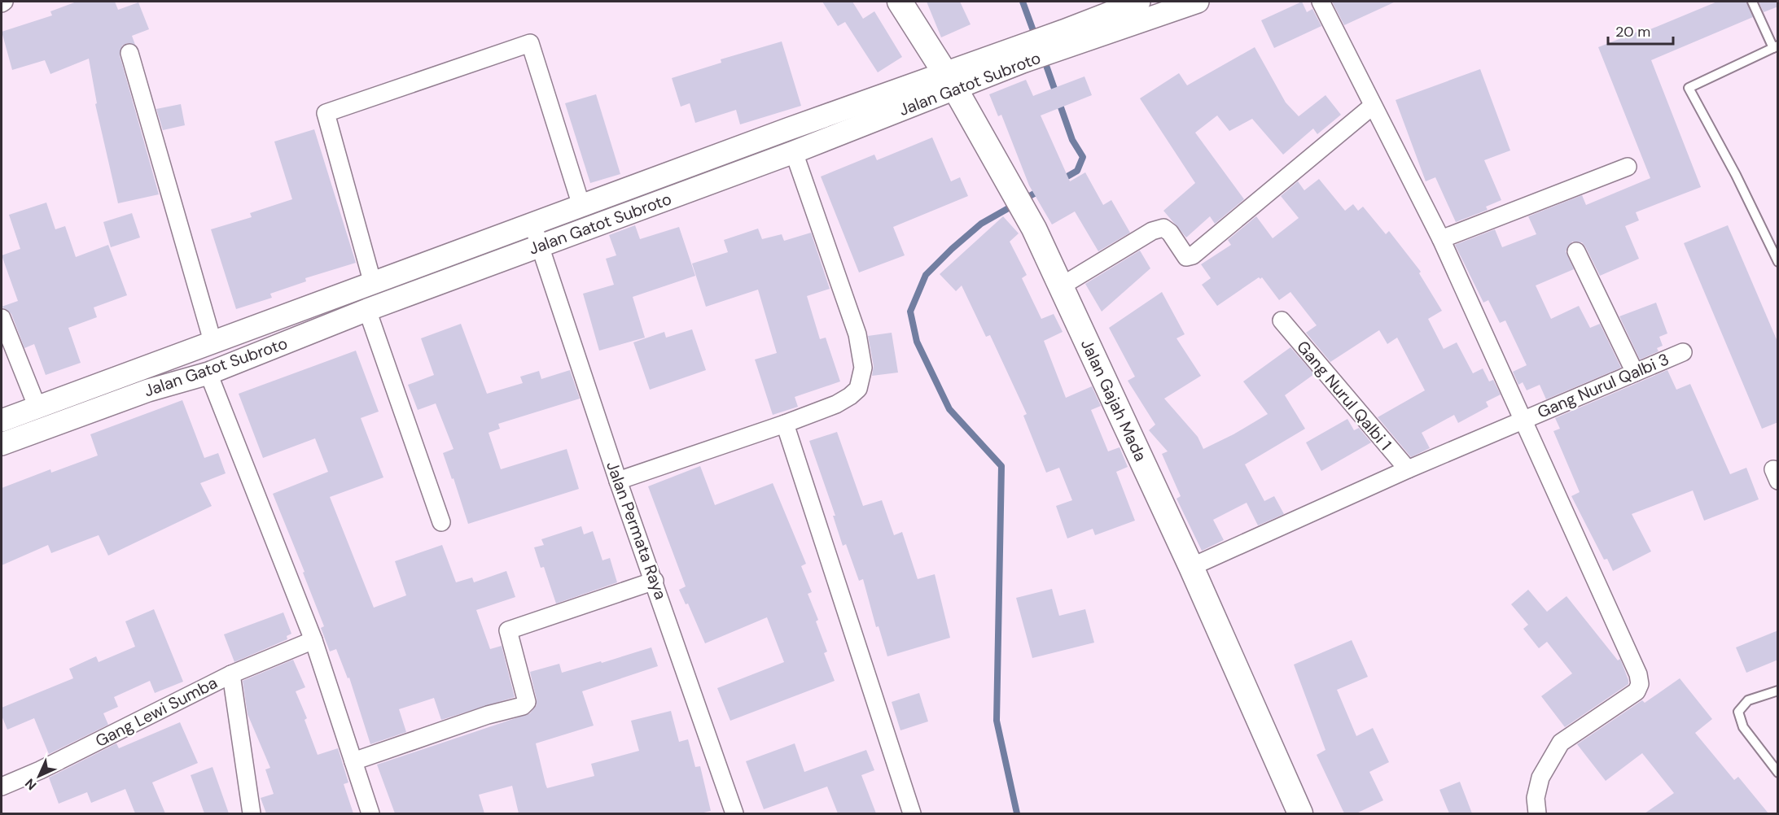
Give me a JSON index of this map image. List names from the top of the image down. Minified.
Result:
{"streets":{"main road":["Jalan Gajah Mada"],"street":["Jalan Gatot Subroto","Gang Nurul Qalbi 3","Gang Nurul Qalbi 1","Jalan Permata Raya","Gang Lewi Sumba"]},"crossings":[["Jalan Gatot Subroto","Jalan Gajah Mada"],["Jalan Gatot Subroto","Jalan Permata Raya"],["Gang Nurul Qalbi 3","Gang Nurul Qalbi 1"],["Gang Nurul Qalbi 3","Jalan Gajah Mada"]],"scale_bar":"20 m","north":"bottom left"}
